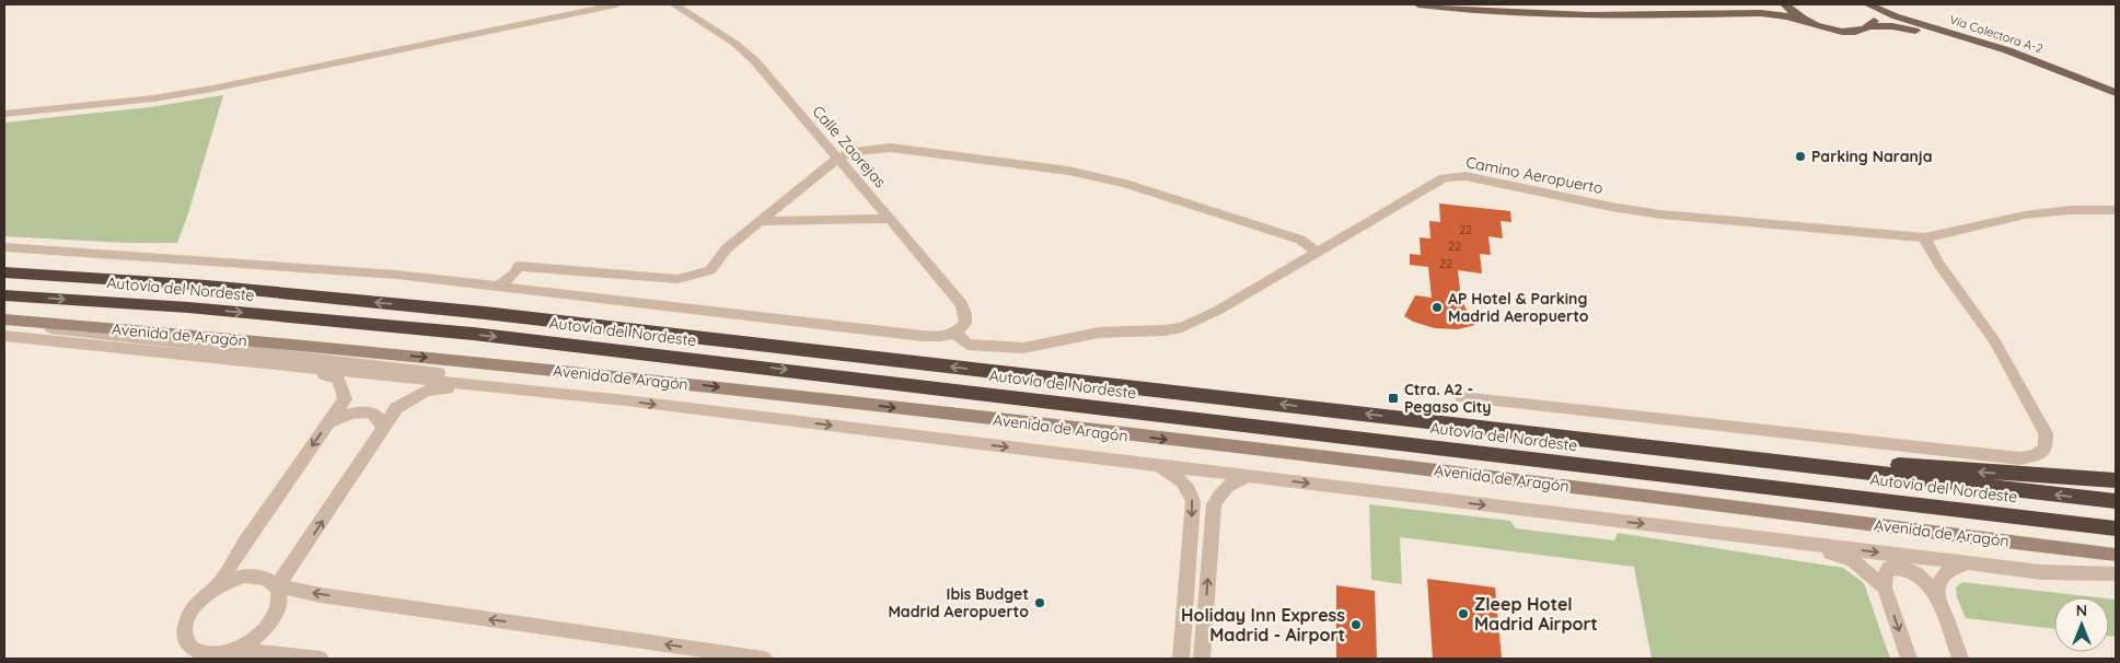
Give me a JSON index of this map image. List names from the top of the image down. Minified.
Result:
{"streets":{"highway":["Autovía del Nordeste"],"main road":["Vía Colectora A-2"],"street":["Calle Zaorejas","Camino Aeropuerto","Avenida de Aragón"]},"crossings":[["Calle Zaorejas","Camino Aeropuerto"]],"places":{"other":["Parking Naranja","AP Hotel & Parking Madrid Aeropuerto","Ibis Budget Madrid Aeropuerto","Zleep Hotel Madrid Airport","Holiday Inn Express Madrid - Airport"],"transit":["Ctra. A2 - Pegaso City"]},"house_numbers":["22","22","22"],"north":"top"}
